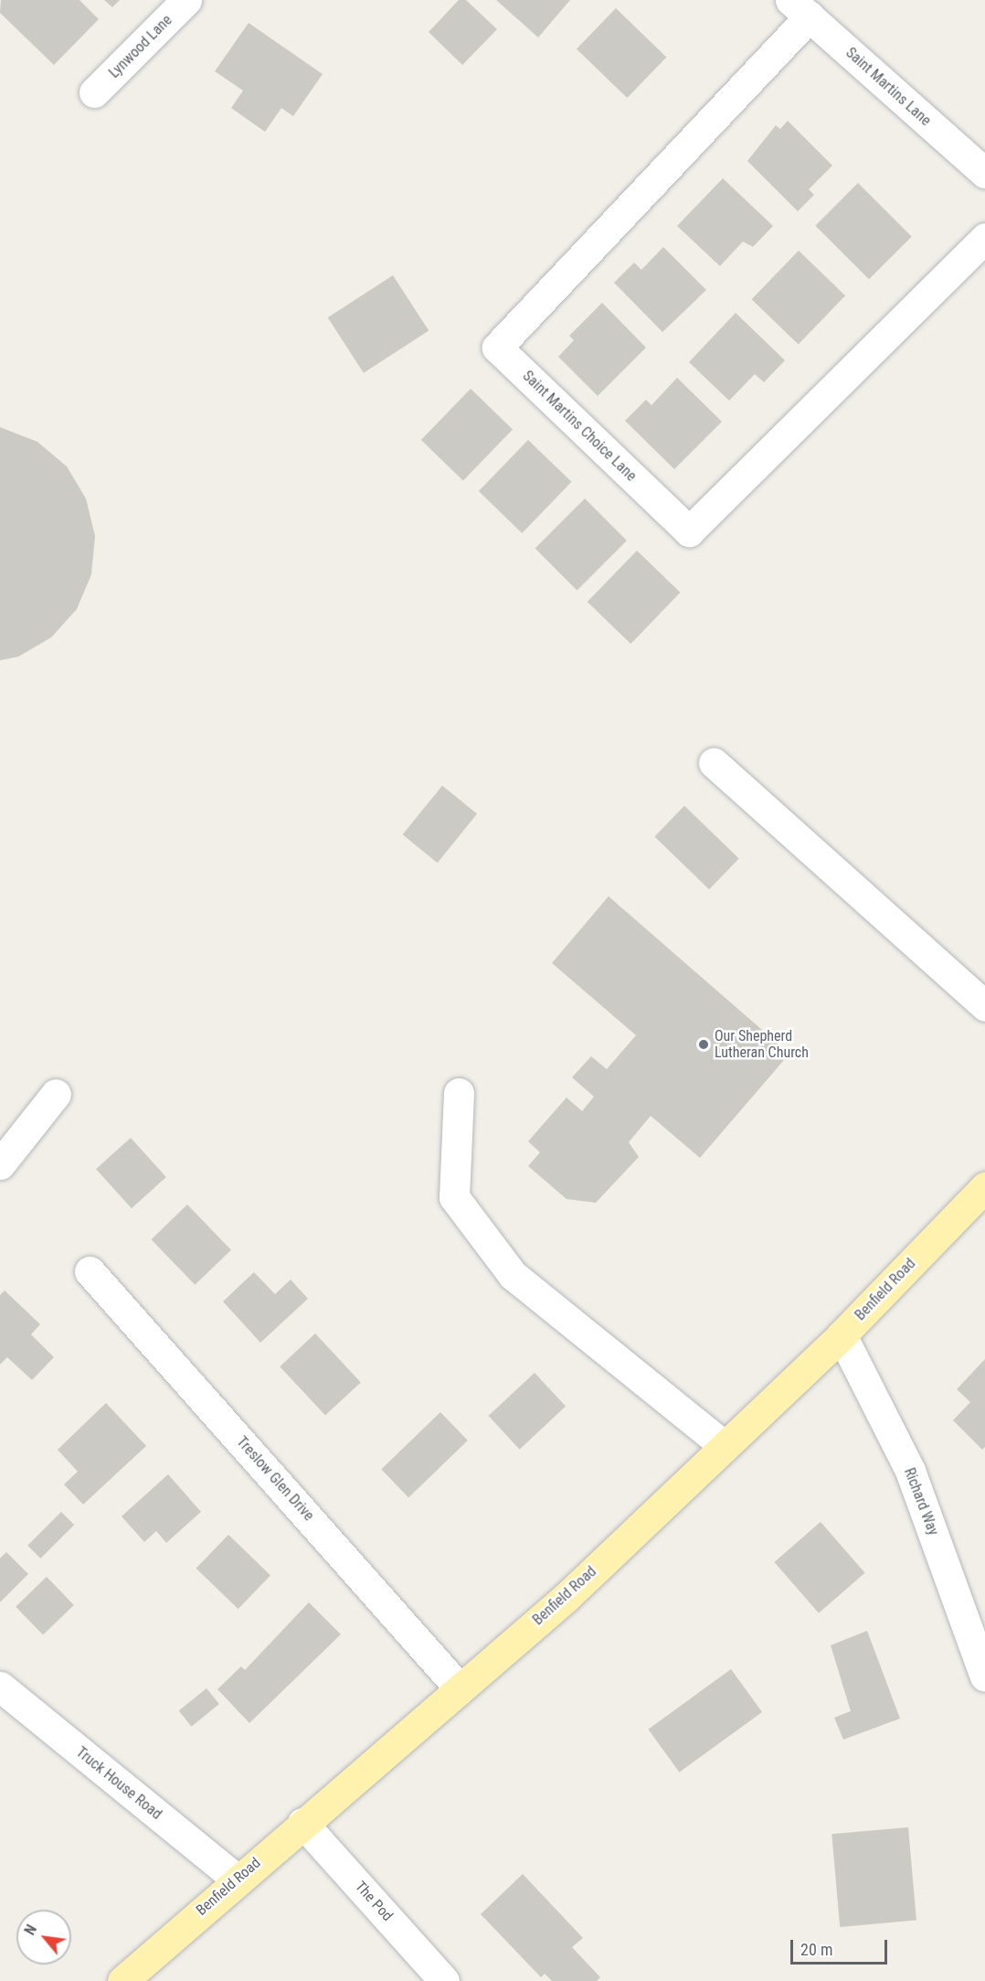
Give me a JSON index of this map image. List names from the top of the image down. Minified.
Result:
{"streets":{"main road":["Benfield Road"],"street":["Lynwood Lane","Saint Martins Lane","Saint Martins Choice Lane","Treslow Glen Drive","Richard Way","Truck House Road","The Pod"]},"crossings":[["Saint Martins Lane","Saint Martins Choice Lane"],["Benfield Road","Treslow Glen Drive"],["Benfield Road","Richard Way"],["Benfield Road","Truck House Road"],["Benfield Road","The Pod"]],"places":["Our Shepherd Lutheran Church"],"scale_bar":"20 m","north":"top left"}
